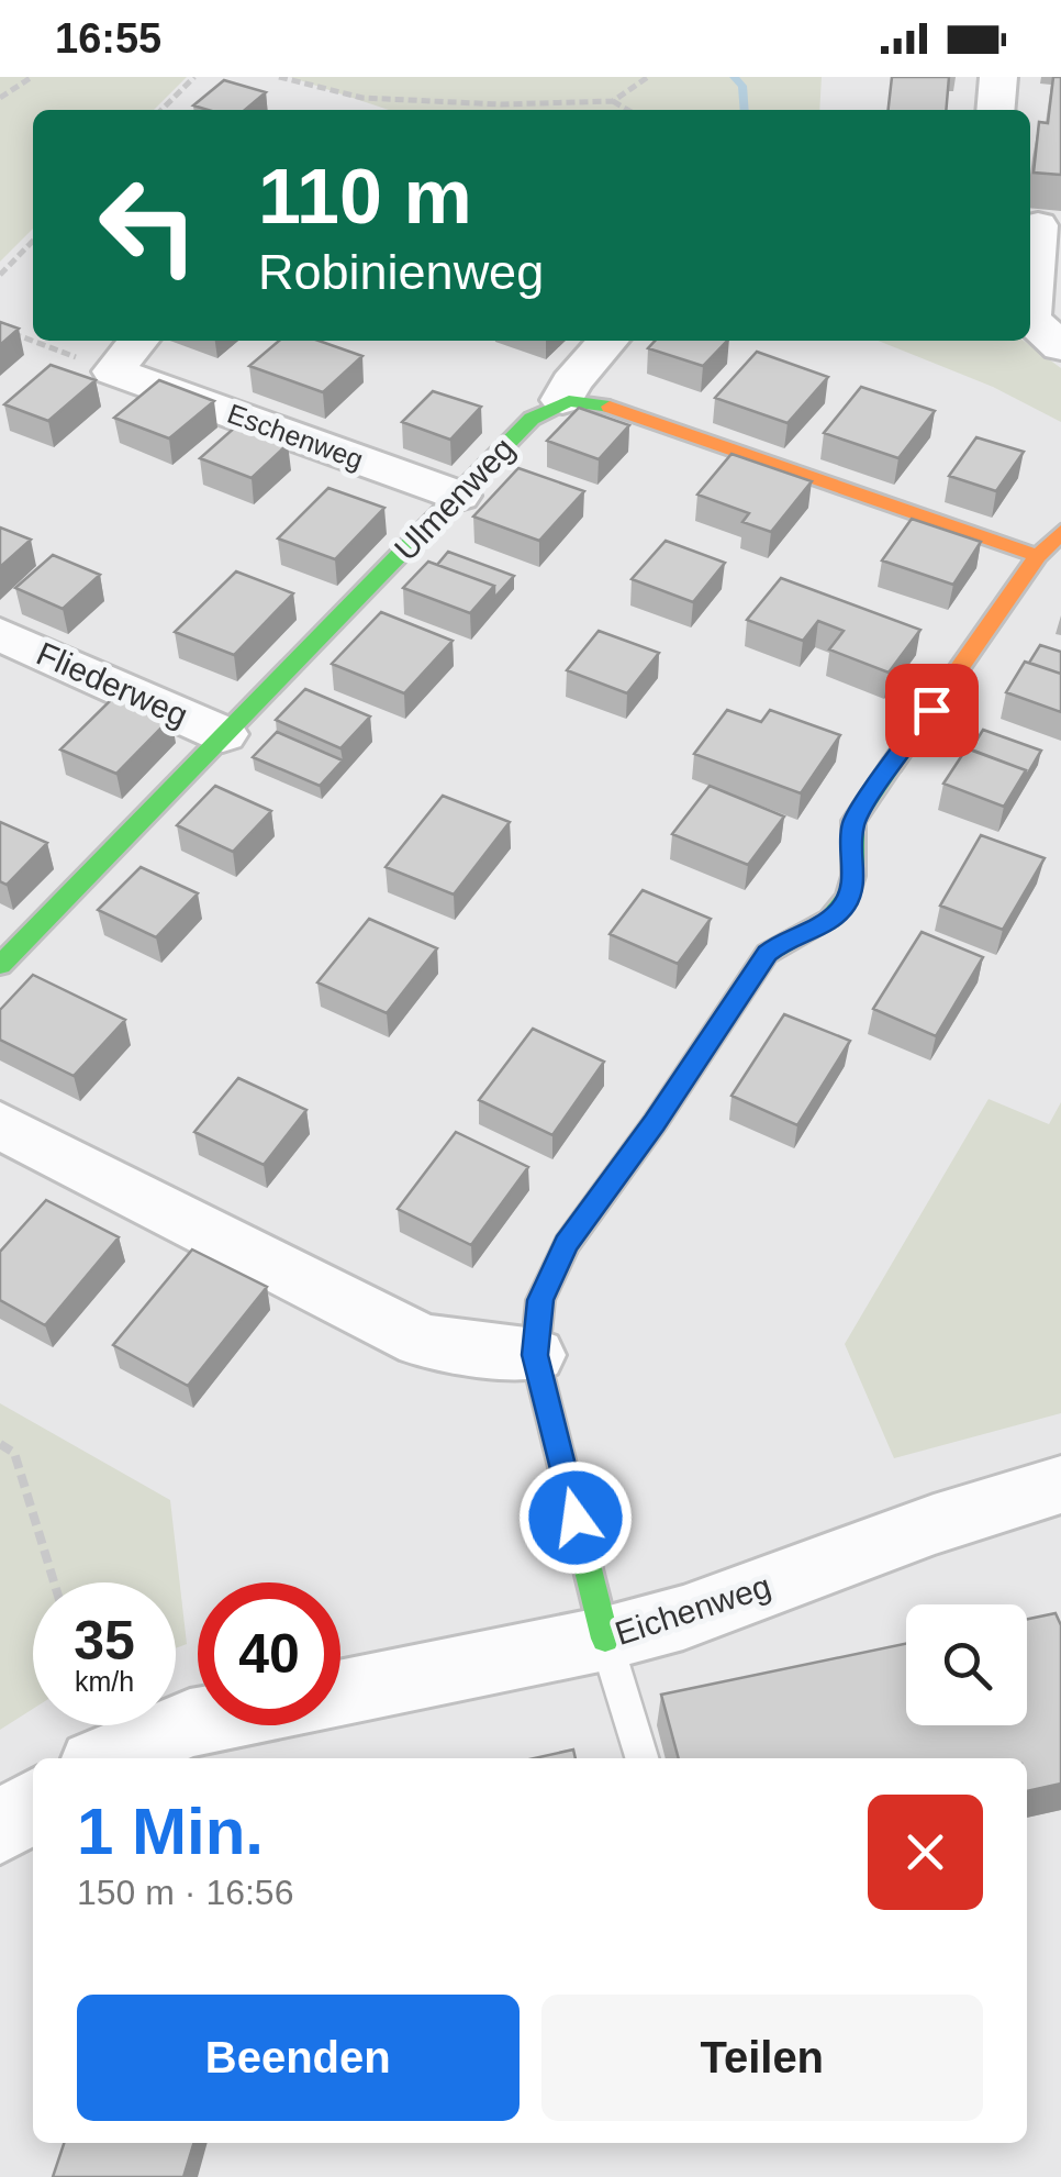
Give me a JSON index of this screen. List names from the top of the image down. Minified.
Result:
{"streets":{"street":["Eschenweg","Ulmenweg","Fliederweg","Eichenweg"]},"crossings":[["Eschenweg","Ulmenweg"],["Ulmenweg","Fliederweg"]],"page":{"status":"16:55","turn":["110 m","Robinienweg"],"speed":"35 km/h","limit":"40","heading":["1 Min.","150 m · 16:56"],"buttons":["Beenden","Teilen"]}}
